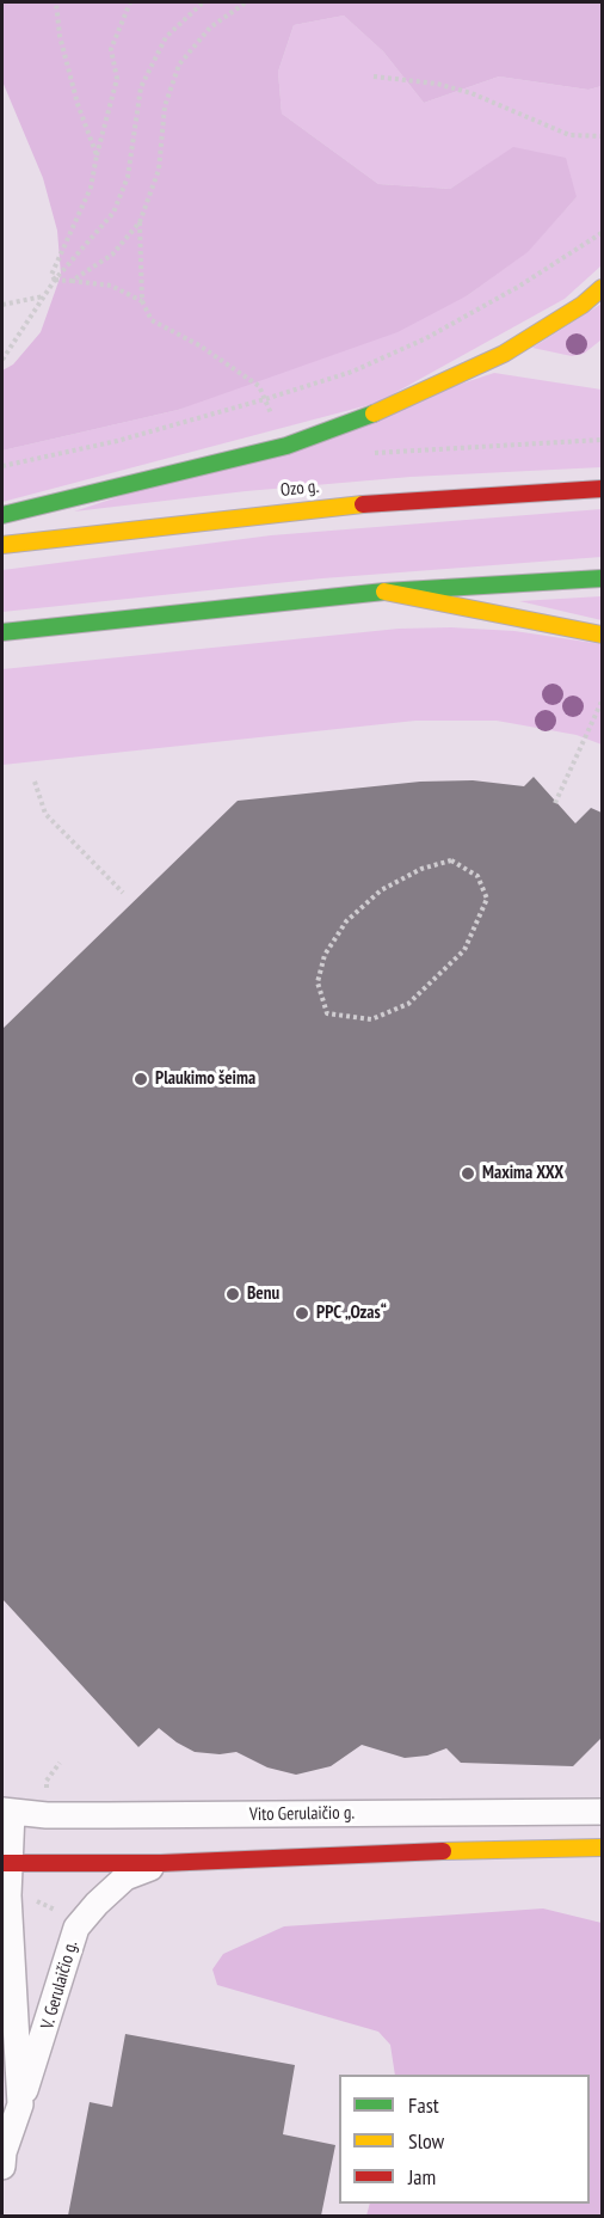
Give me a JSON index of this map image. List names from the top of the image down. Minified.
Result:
{"streets":{"main road":["Ozo g."],"street":["Vito Gerulaičio g.","V. Gerulaičio g."]},"places":["Plaukimo šeima","Maxima XXX","Benu","PPC „Ozas“"],"legend":["Fast","Slow","Jam"]}
